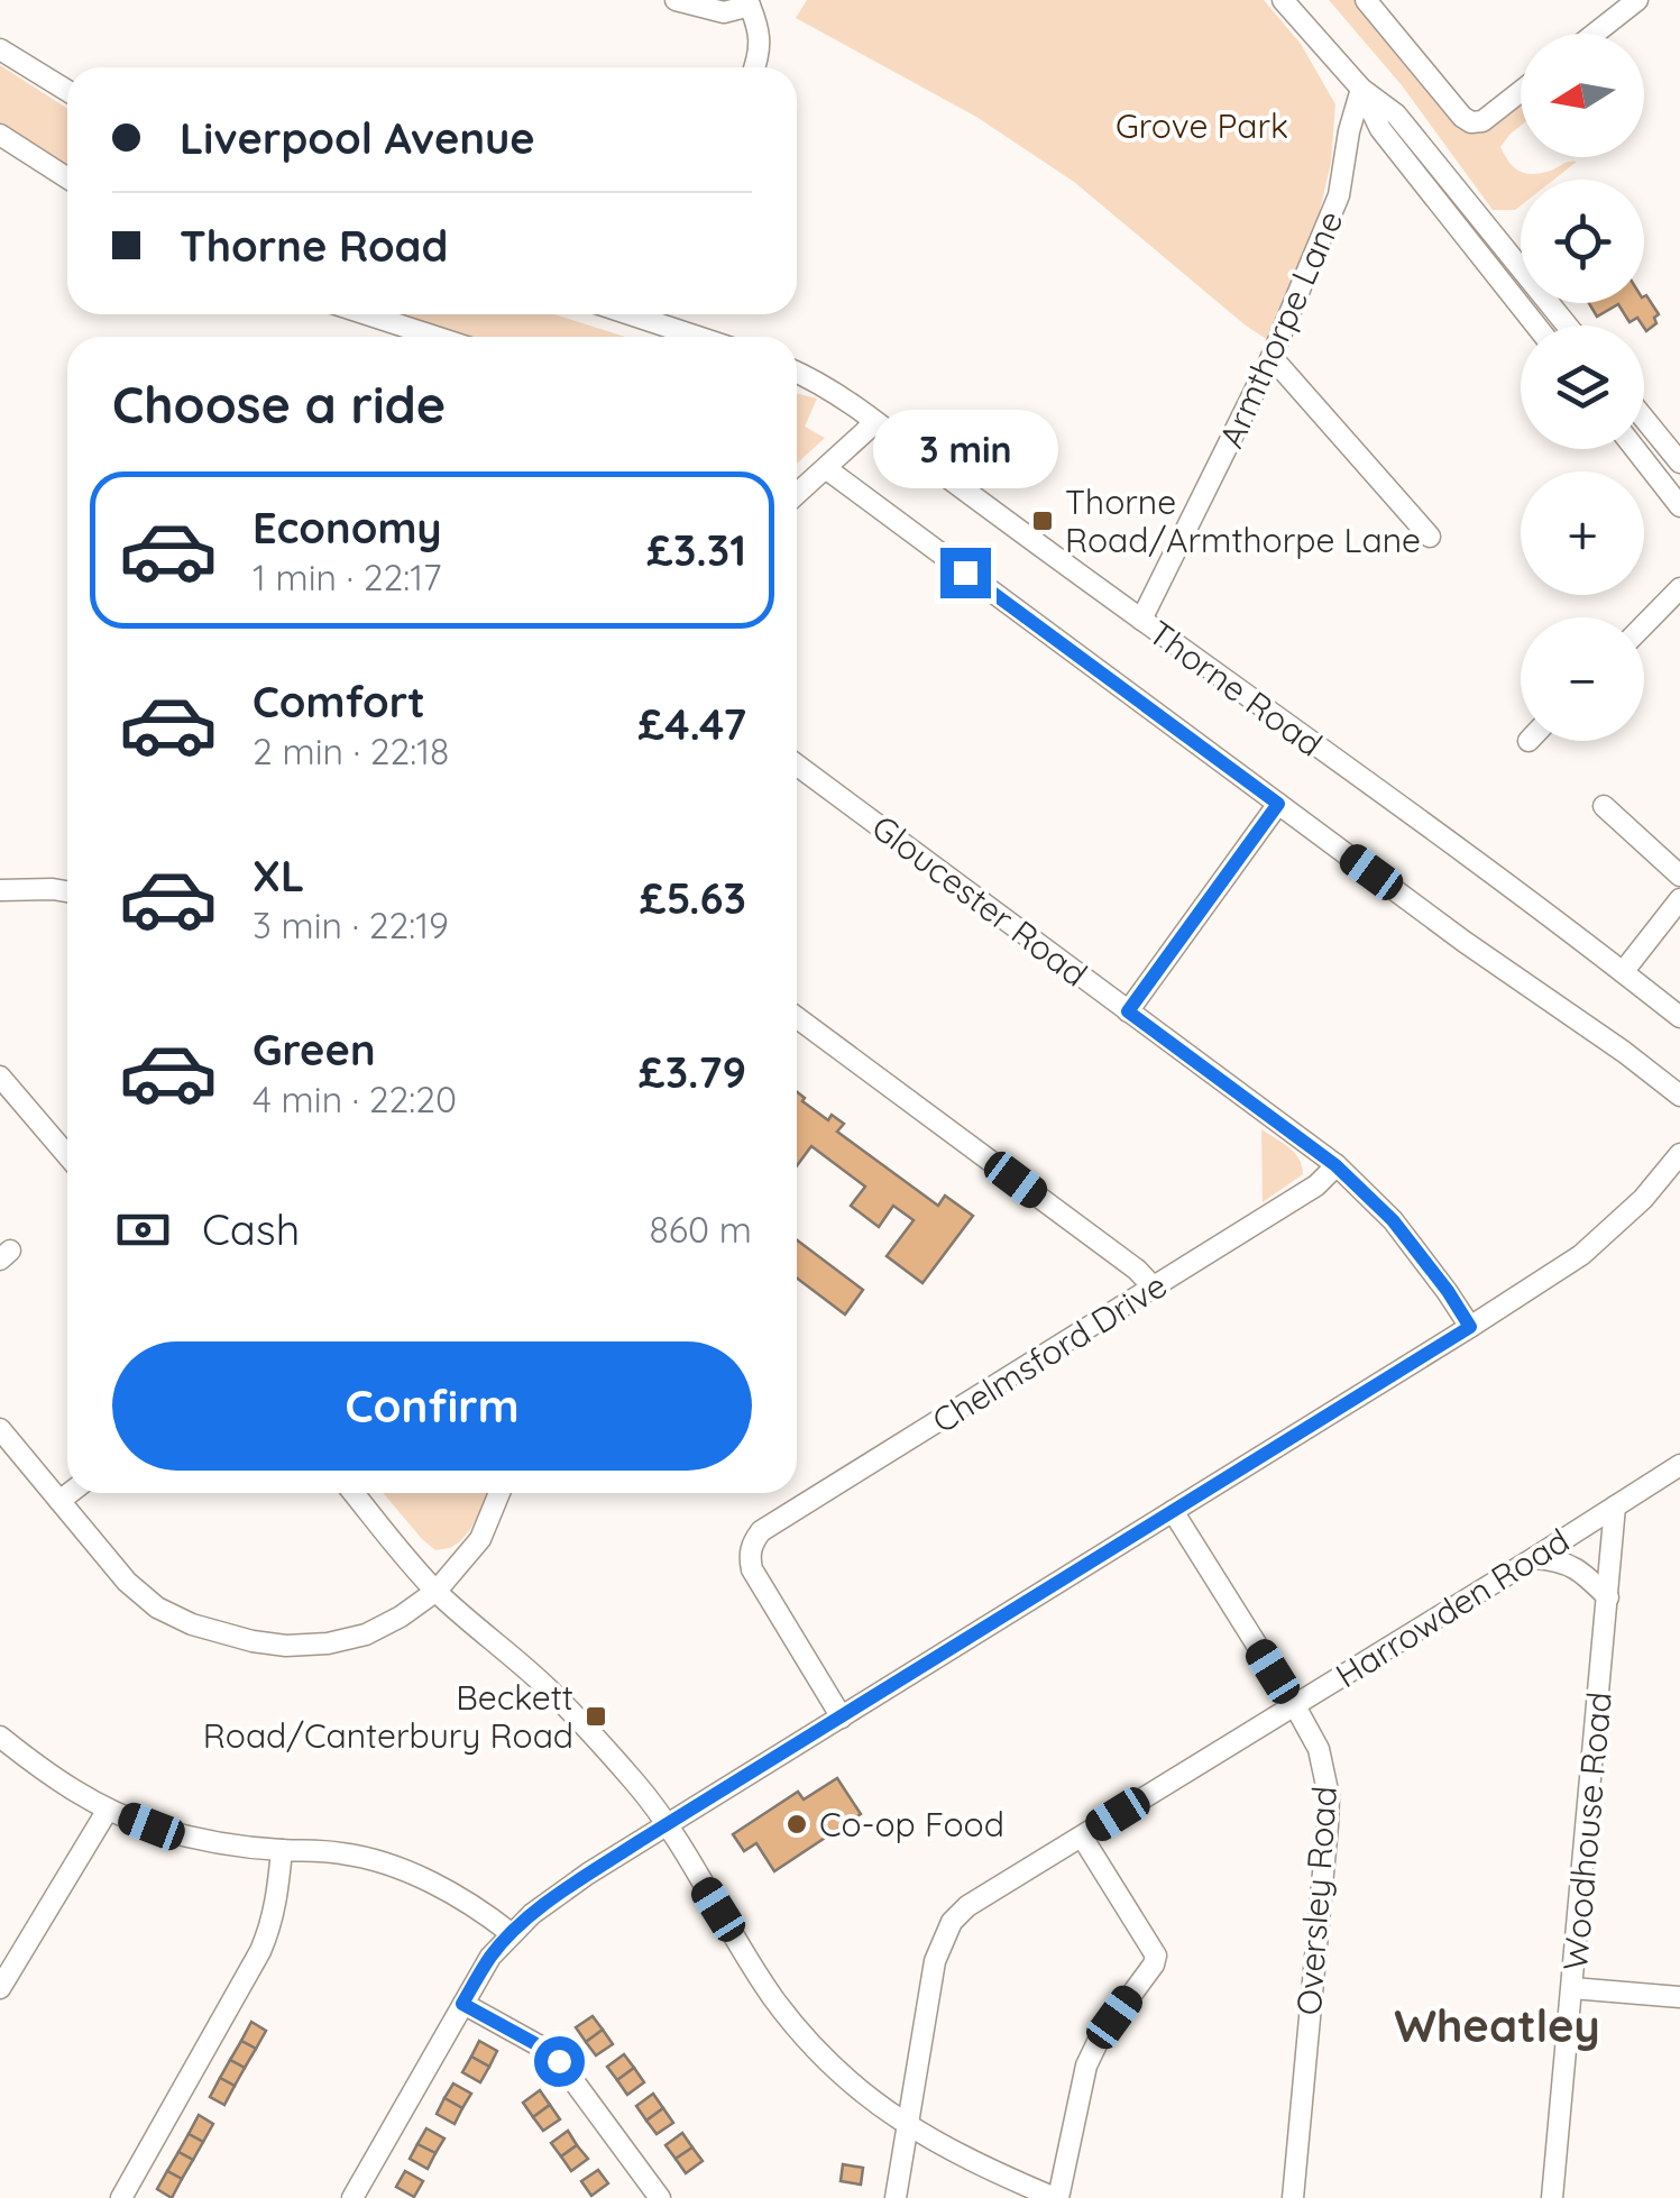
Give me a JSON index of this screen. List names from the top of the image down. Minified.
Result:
{"streets":{"street":["Armthorpe Lane","Thorne Road","Gloucester Road","Chelmsford Drive","Harrowden Road","Woodhouse Road","Oversley Road"]},"crossings":[["Armthorpe Lane","Thorne Road"],["Gloucester Road","Chelmsford Drive"],["Harrowden Road","Woodhouse Road"],["Harrowden Road","Oversley Road"]],"districts":["Wheatley"],"parks":["Grove Park"],"places":{"transit":["Thorne Road/Armthorpe Lane","Beckett Road/Canterbury Road"],"other":["Co-op Food"]},"north":"left","page":{"map_buttons":["+","−"],"banner":["Liverpool Avenue","Thorne Road"],"heading":"Choose a ride","bubble":"3 min","list":[{"name":"Economy","note":"1 min · 22:17","value":"£3.31"},{"name":"Comfort","note":"2 min · 22:18","value":"£4.47"},{"name":"XL","note":"3 min · 22:19","value":"£5.63"},{"name":"Green","note":"4 min · 22:20","value":"£3.79"}],"pay":["Cash","860 m"],"buttons":"Confirm"}}
